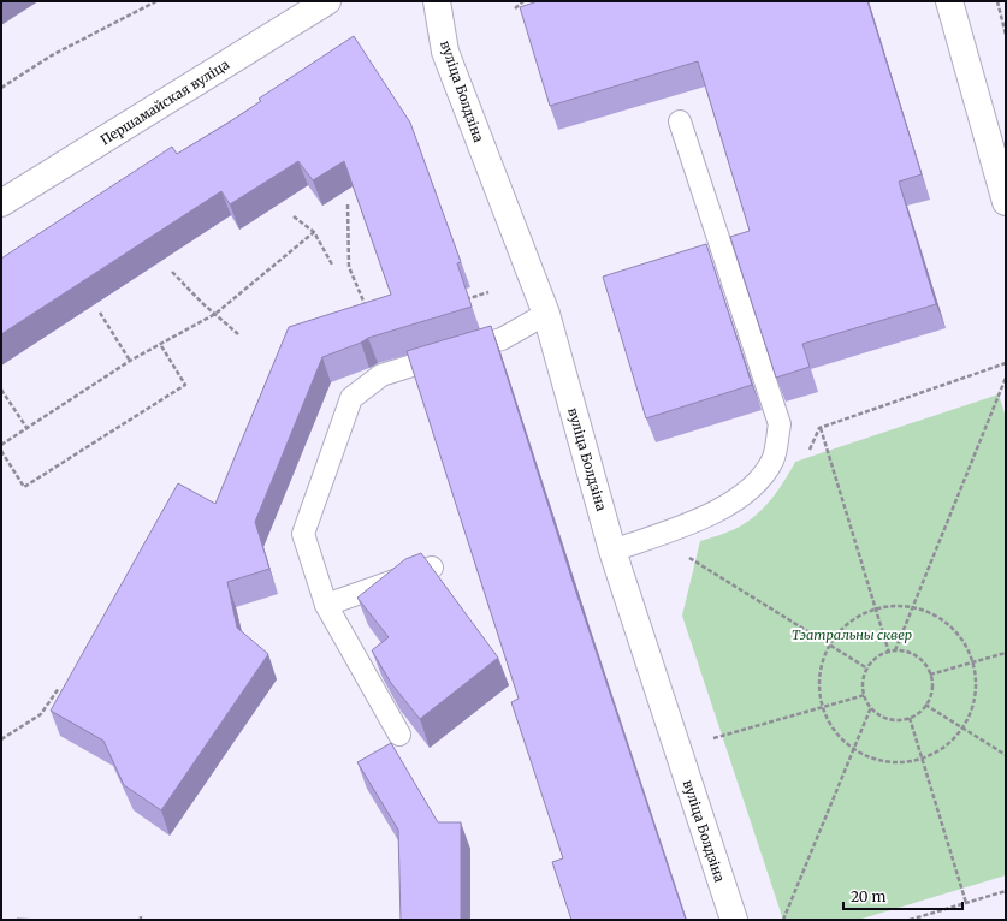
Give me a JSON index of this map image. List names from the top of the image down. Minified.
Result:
{"streets":{"main road":["вуліца Болдзіна","Першамайская вуліца"]},"parks":["Тэатральны сквер"],"scale_bar":"20 m"}
